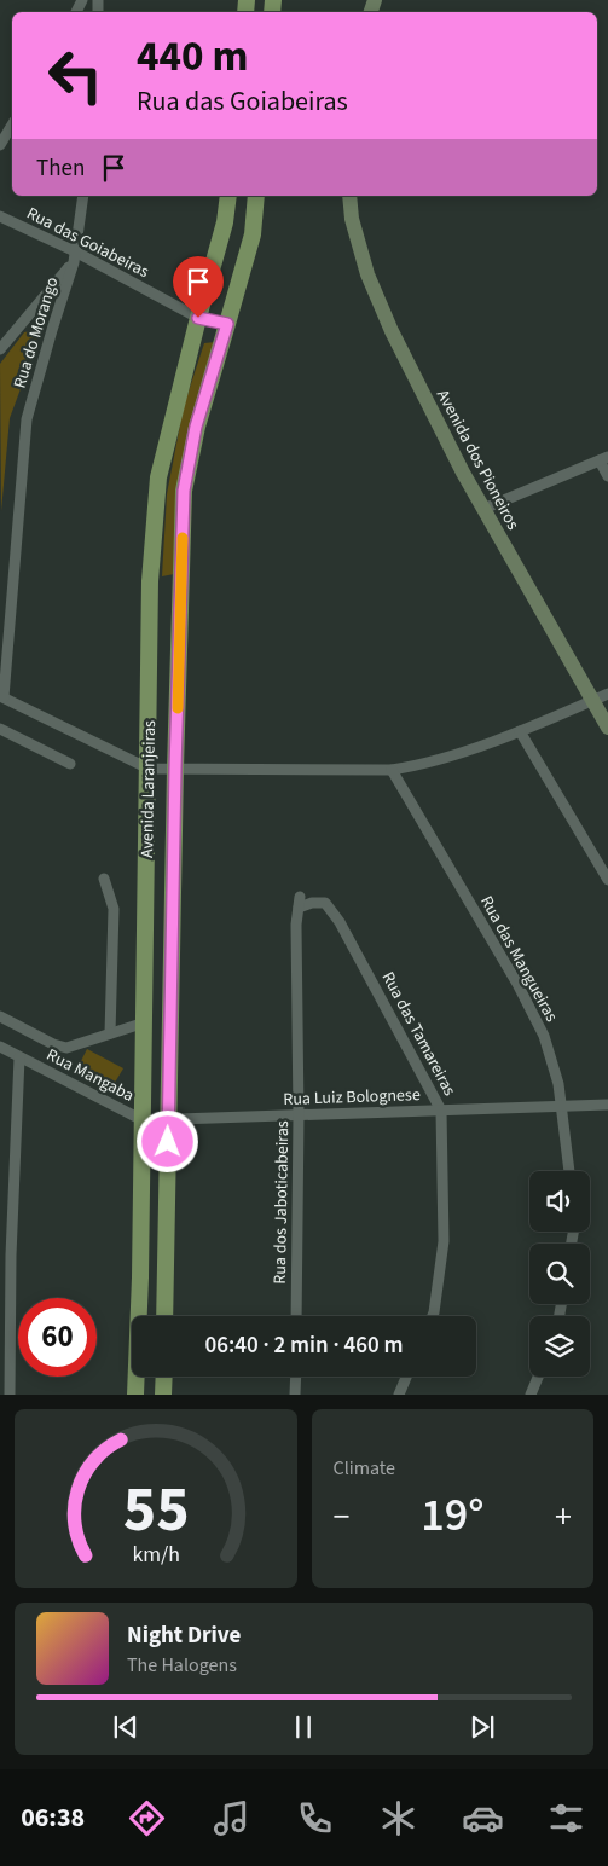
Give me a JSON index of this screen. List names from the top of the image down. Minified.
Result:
{"streets":{"main road":["Avenida dos Pioneiros","Avenida Laranjeiras"],"street":["Rua das Goiabeiras","Rua do Morango","Rua das Mangueiras","Rua das Tamareiras","Rua Mangaba","Rua Luiz Bolognese","Rua dos Jaboticabeiras"]},"crossings":[["Rua das Goiabeiras","Rua do Morango"],["Rua das Goiabeiras","Avenida Laranjeiras"],["Avenida Laranjeiras","Rua Mangaba"],["Avenida Laranjeiras","Rua Luiz Bolognese"],["Rua das Mangueiras","Rua Luiz Bolognese"],["Rua das Tamareiras","Rua Luiz Bolognese"],["Rua das Tamareiras","Rua dos Jaboticabeiras"],["Rua Mangaba","Rua Luiz Bolognese"],["Rua Luiz Bolognese","Rua dos Jaboticabeiras"]],"page":{"turn":["440 m","Rua das Goiabeiras"],"then":"Then","limit":"60","trip":"06:40 · 2 min · 460 m","tile":"Climate","heat":["−","19°","+"],"song":["Night Drive","The Halogens"],"tabs":"06:38","gauge":["55","km/h"]}}
